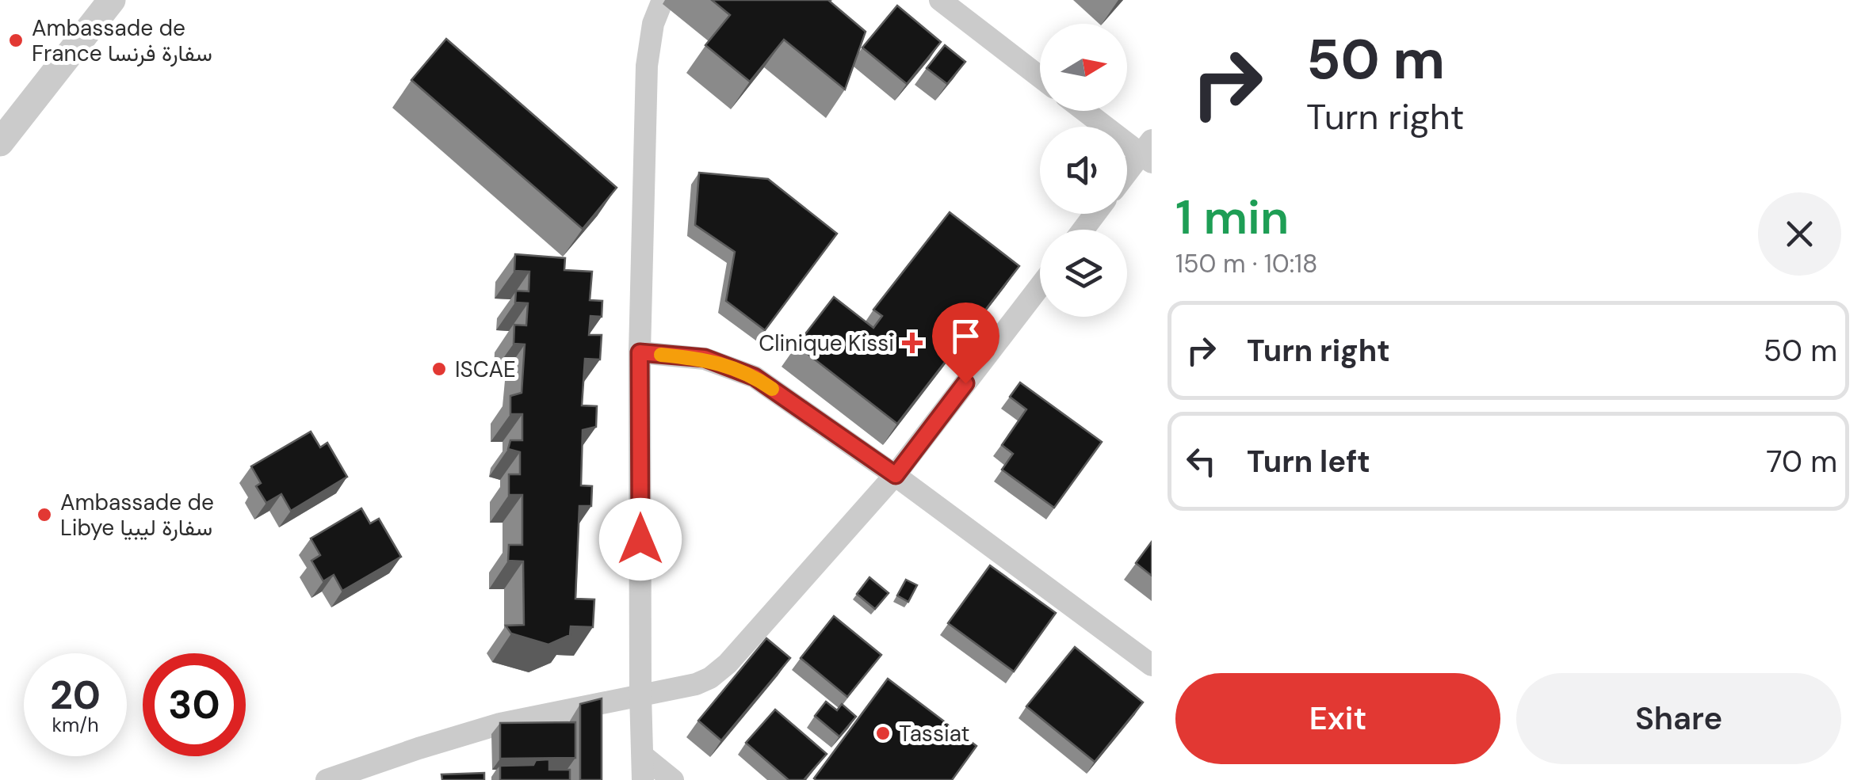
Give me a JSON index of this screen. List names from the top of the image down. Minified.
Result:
{"places":{"other":["Ambassade de France سفارة فرنسا","ISCAE","Ambassade de Libye سفارة ليبيا","Tassiat"],"health":["Clinique Kissi"]},"north":"right","page":{"turn":["50 m","Turn right"],"heading":["1 min","150 m · 10:18"],"list":[{"name":"Turn right","value":"50 m"},{"name":"Turn left","value":"70 m"}],"speed":"20 km/h","limit":"30","buttons":["Exit","Share"]}}
